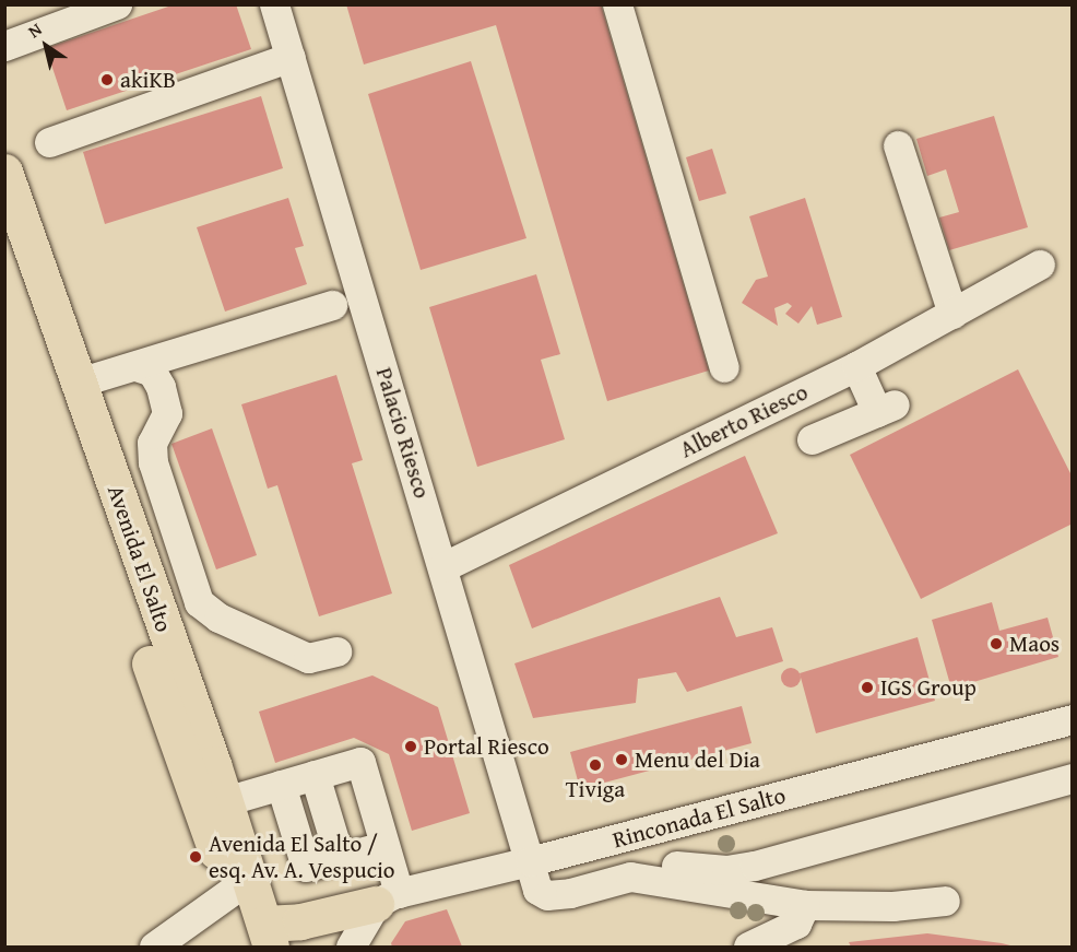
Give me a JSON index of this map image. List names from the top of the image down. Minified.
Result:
{"streets":{"main road":["Avenida El Salto"],"street":["Alberto Riesco","Palacio Riesco","Rinconada El Salto"]},"crossings":[["Alberto Riesco","Palacio Riesco"],["Palacio Riesco","Rinconada El Salto"]],"places":["akiKB","Maos","IGS Group","Portal Riesco","Menu del Dia","Tiviga","Avenida El Salto / esq. Av. A. Vespucio"],"north":"top left"}
